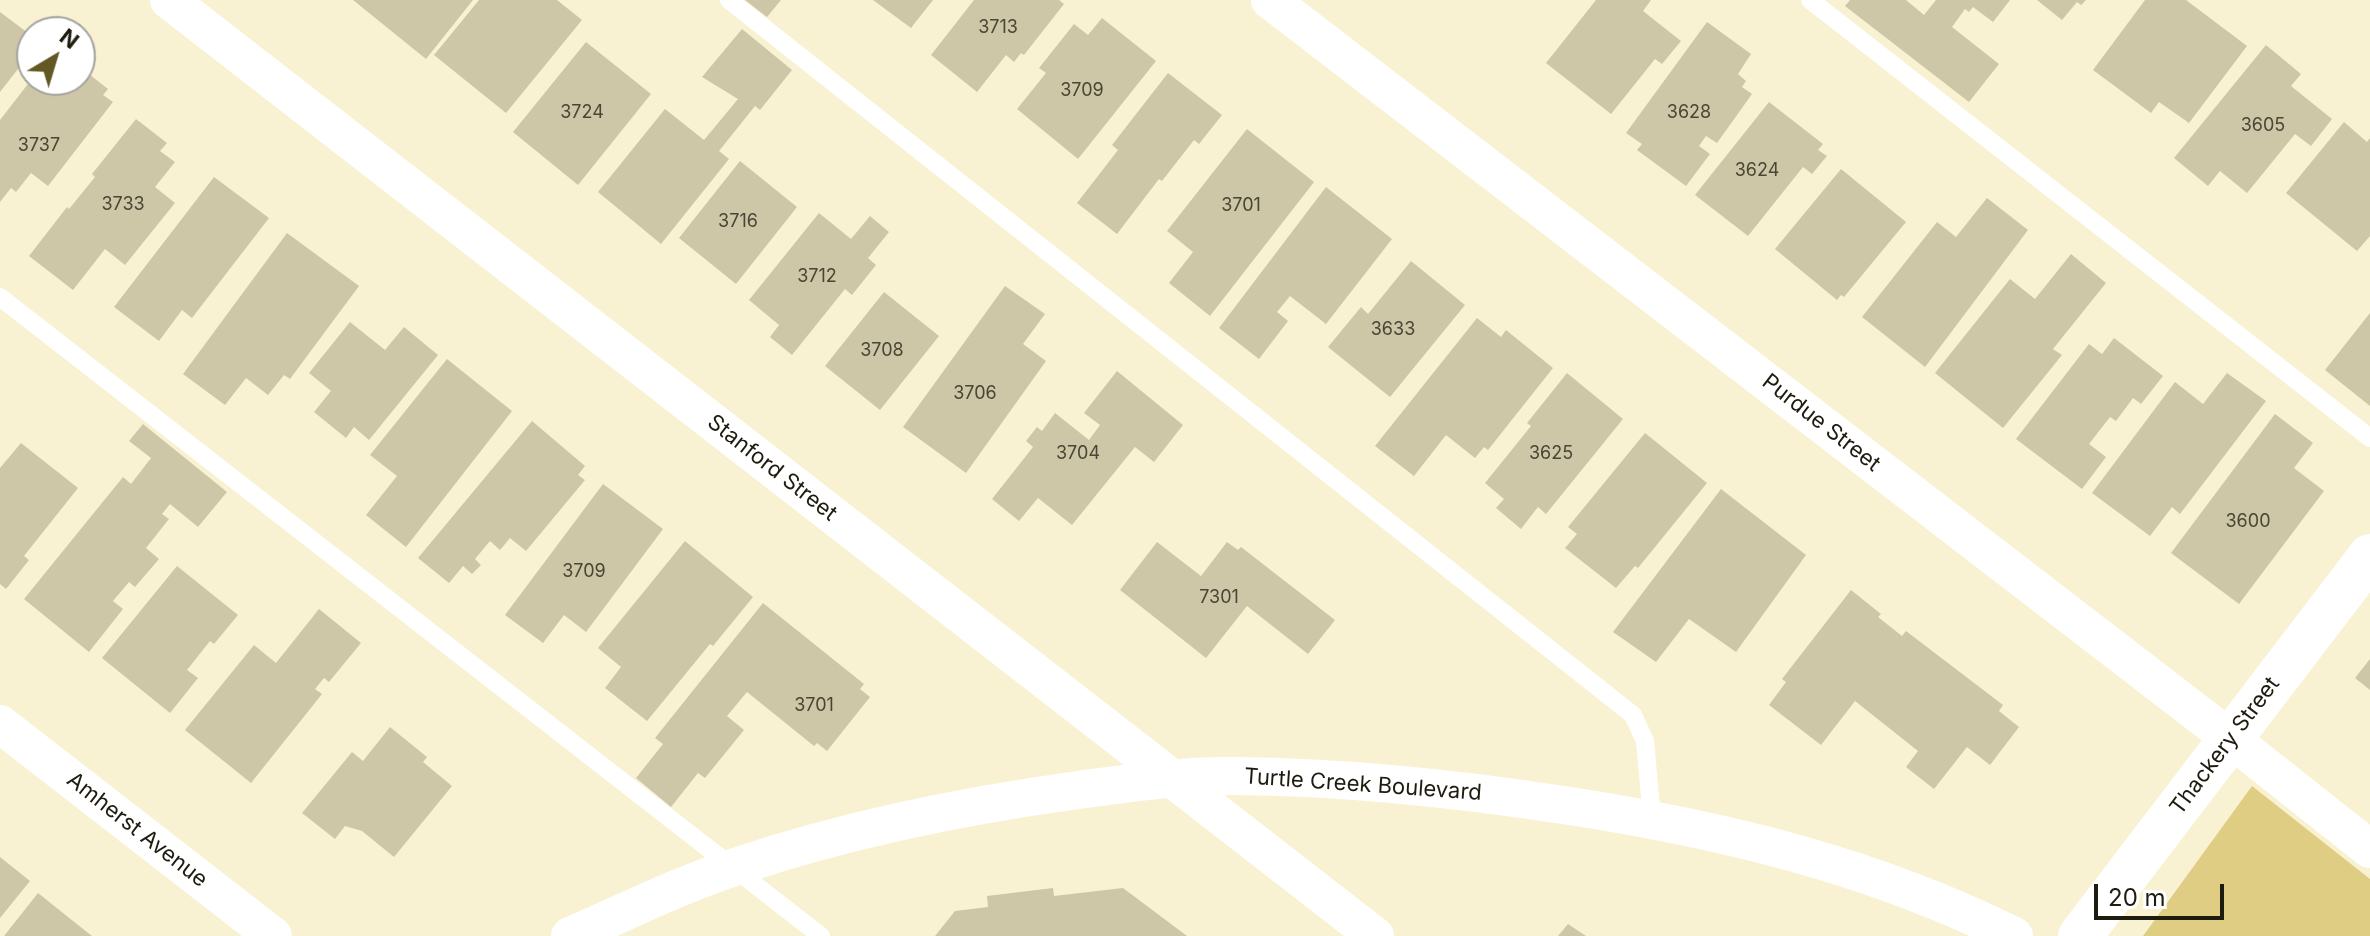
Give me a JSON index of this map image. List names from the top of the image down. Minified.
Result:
{"streets":{"street":["Purdue Street","Stanford Street","Thackery Street","Turtle Creek Boulevard","Amherst Avenue"]},"crossings":[["Purdue Street","Thackery Street"],["Stanford Street","Turtle Creek Boulevard"]],"house_numbers":["3713","3709","3724","3628","3605","3737","3624","3733","3701","3716","3712","3633","3708","3706","3704","3625","3600","3709","7301","3701"],"scale_bar":"20 m","north":"top right"}
